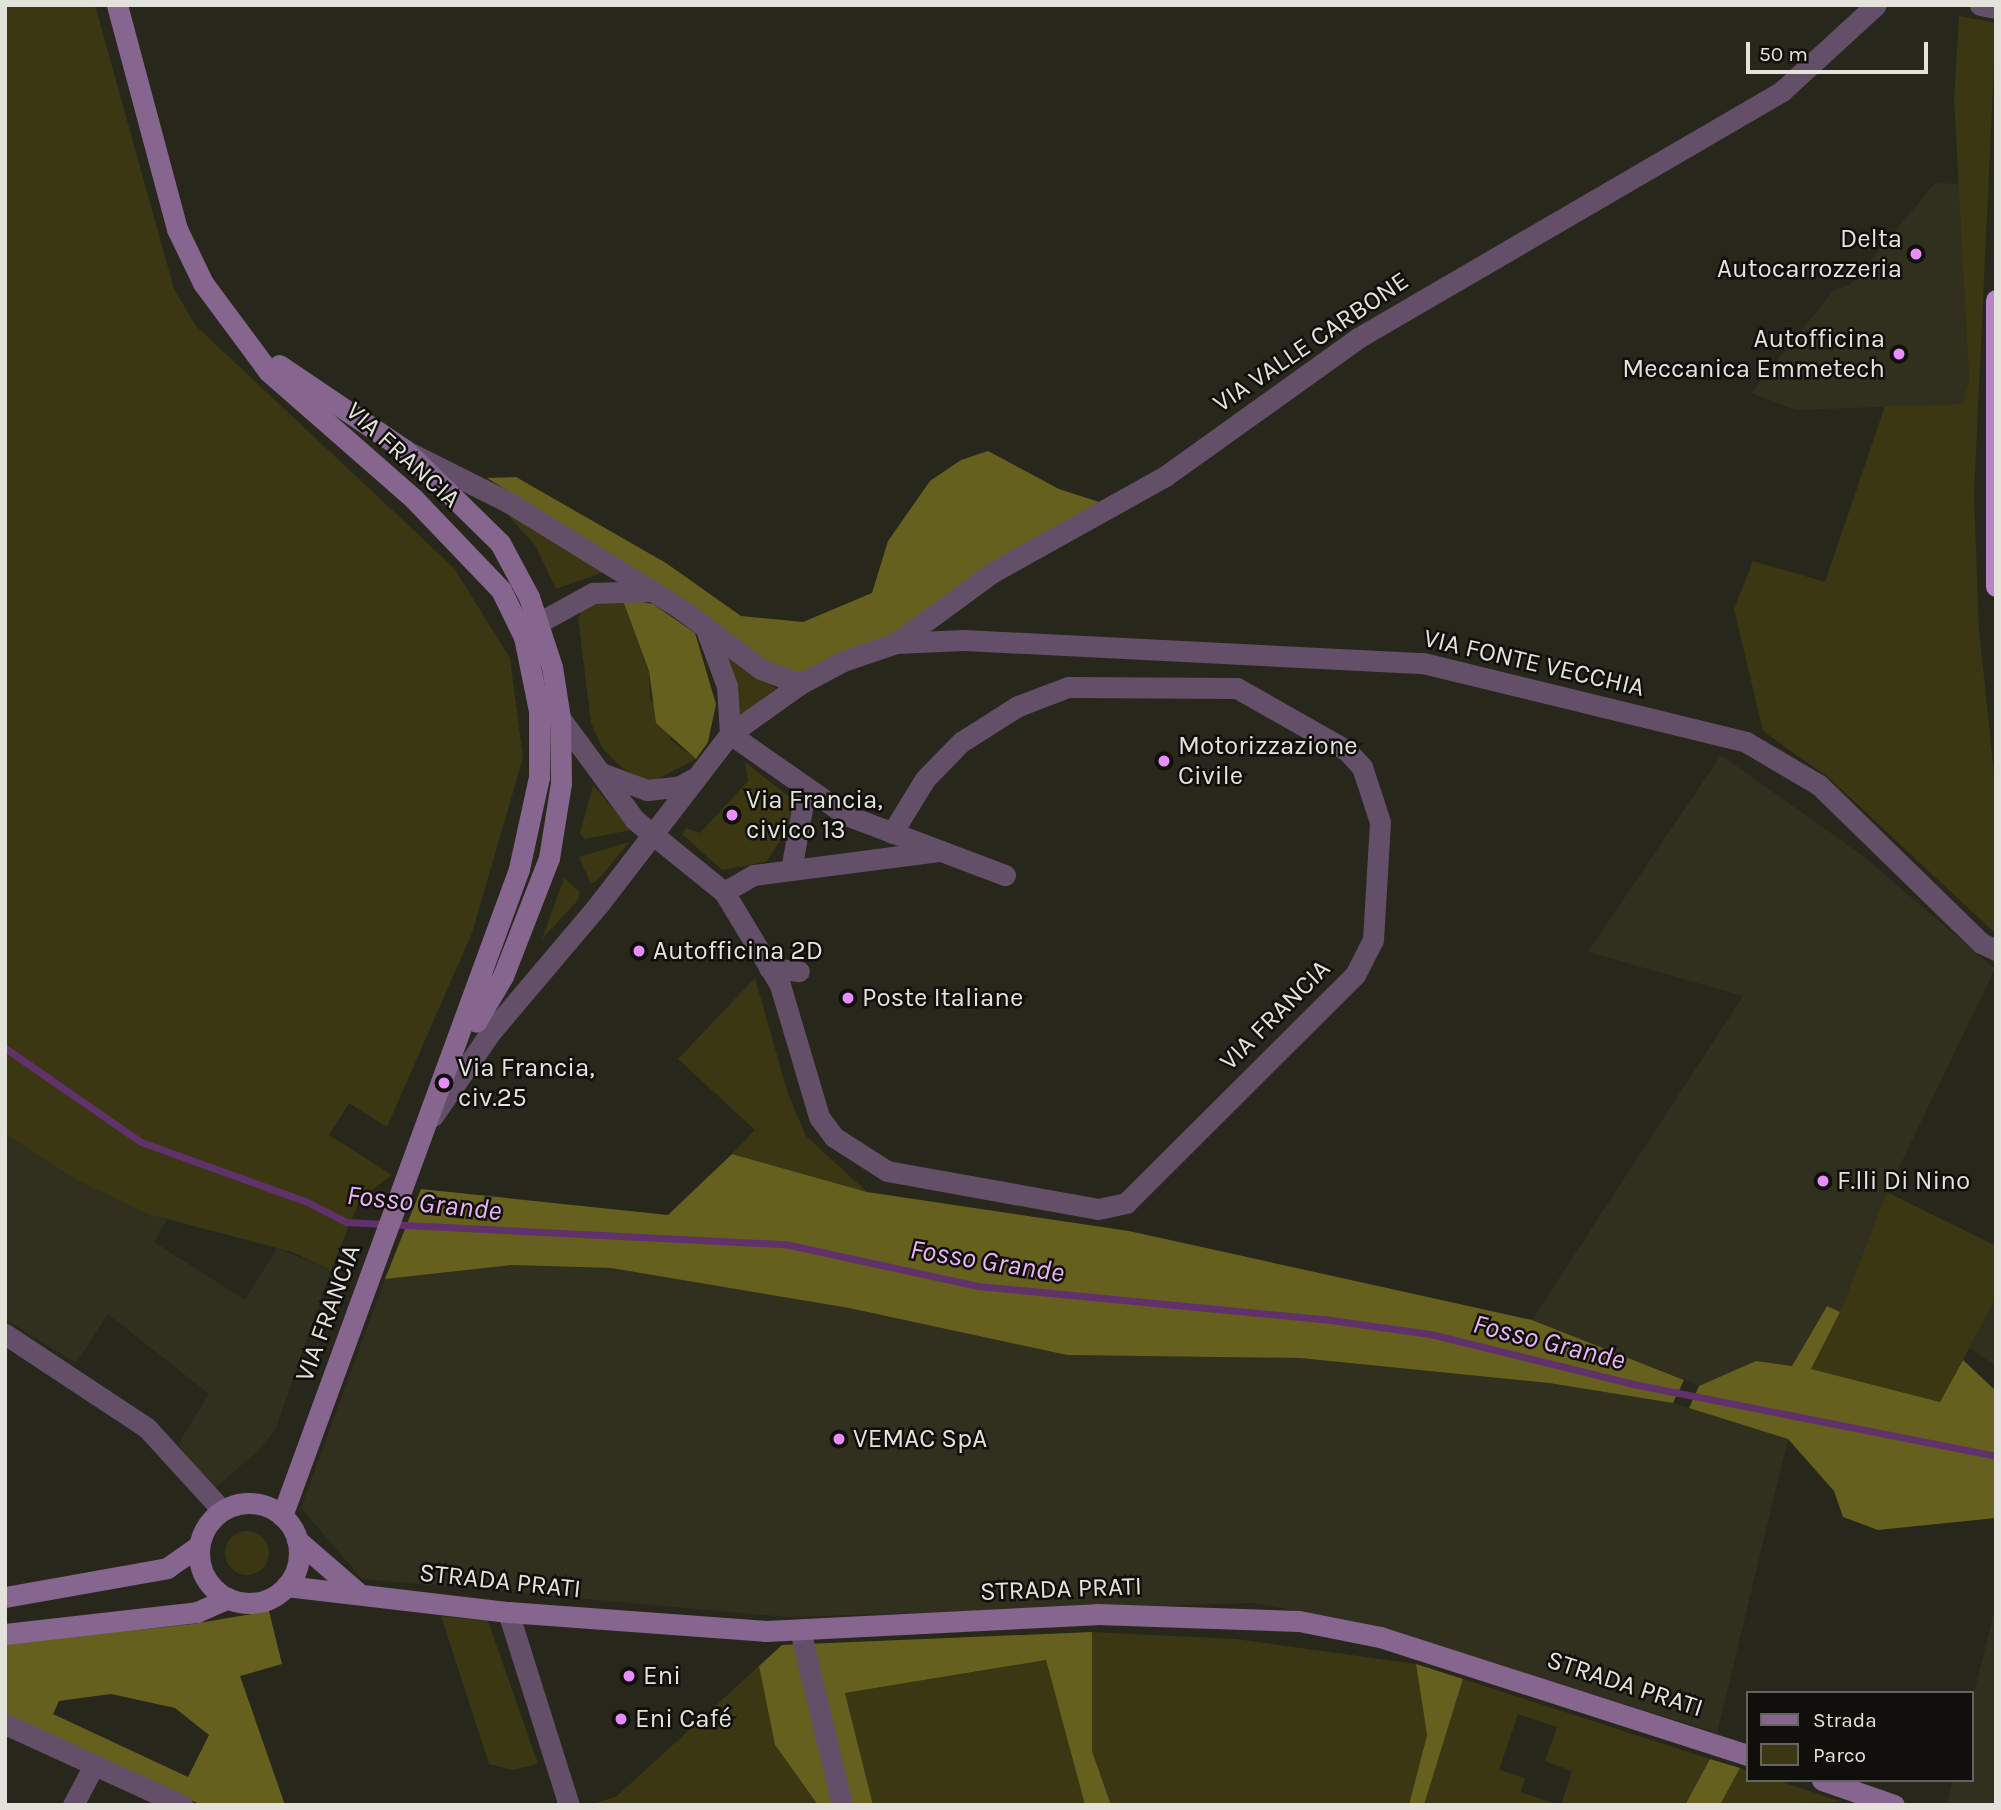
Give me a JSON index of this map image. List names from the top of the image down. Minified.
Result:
{"streets":{"street":["VIA VALLE CARBONE","VIA FRANCIA","VIA FONTE VECCHIA","STRADA PRATI"]},"crossings":[["VIA VALLE CARBONE","VIA FRANCIA"],["VIA VALLE CARBONE","VIA FONTE VECCHIA"],["VIA FRANCIA","STRADA PRATI"]],"water":["Fosso Grande"],"places":["Delta Autocarrozzeria","Autofficina Meccanica Emmetech","Motorizzazione Civile","Via Francia, civico 13","Autofficina 2D","Poste Italiane","Via Francia, civ.25","F.lli Di Nino","VEMAC SpA","Eni","Eni Café"],"legend":["Strada","Parco"],"scale_bar":"50 m"}
